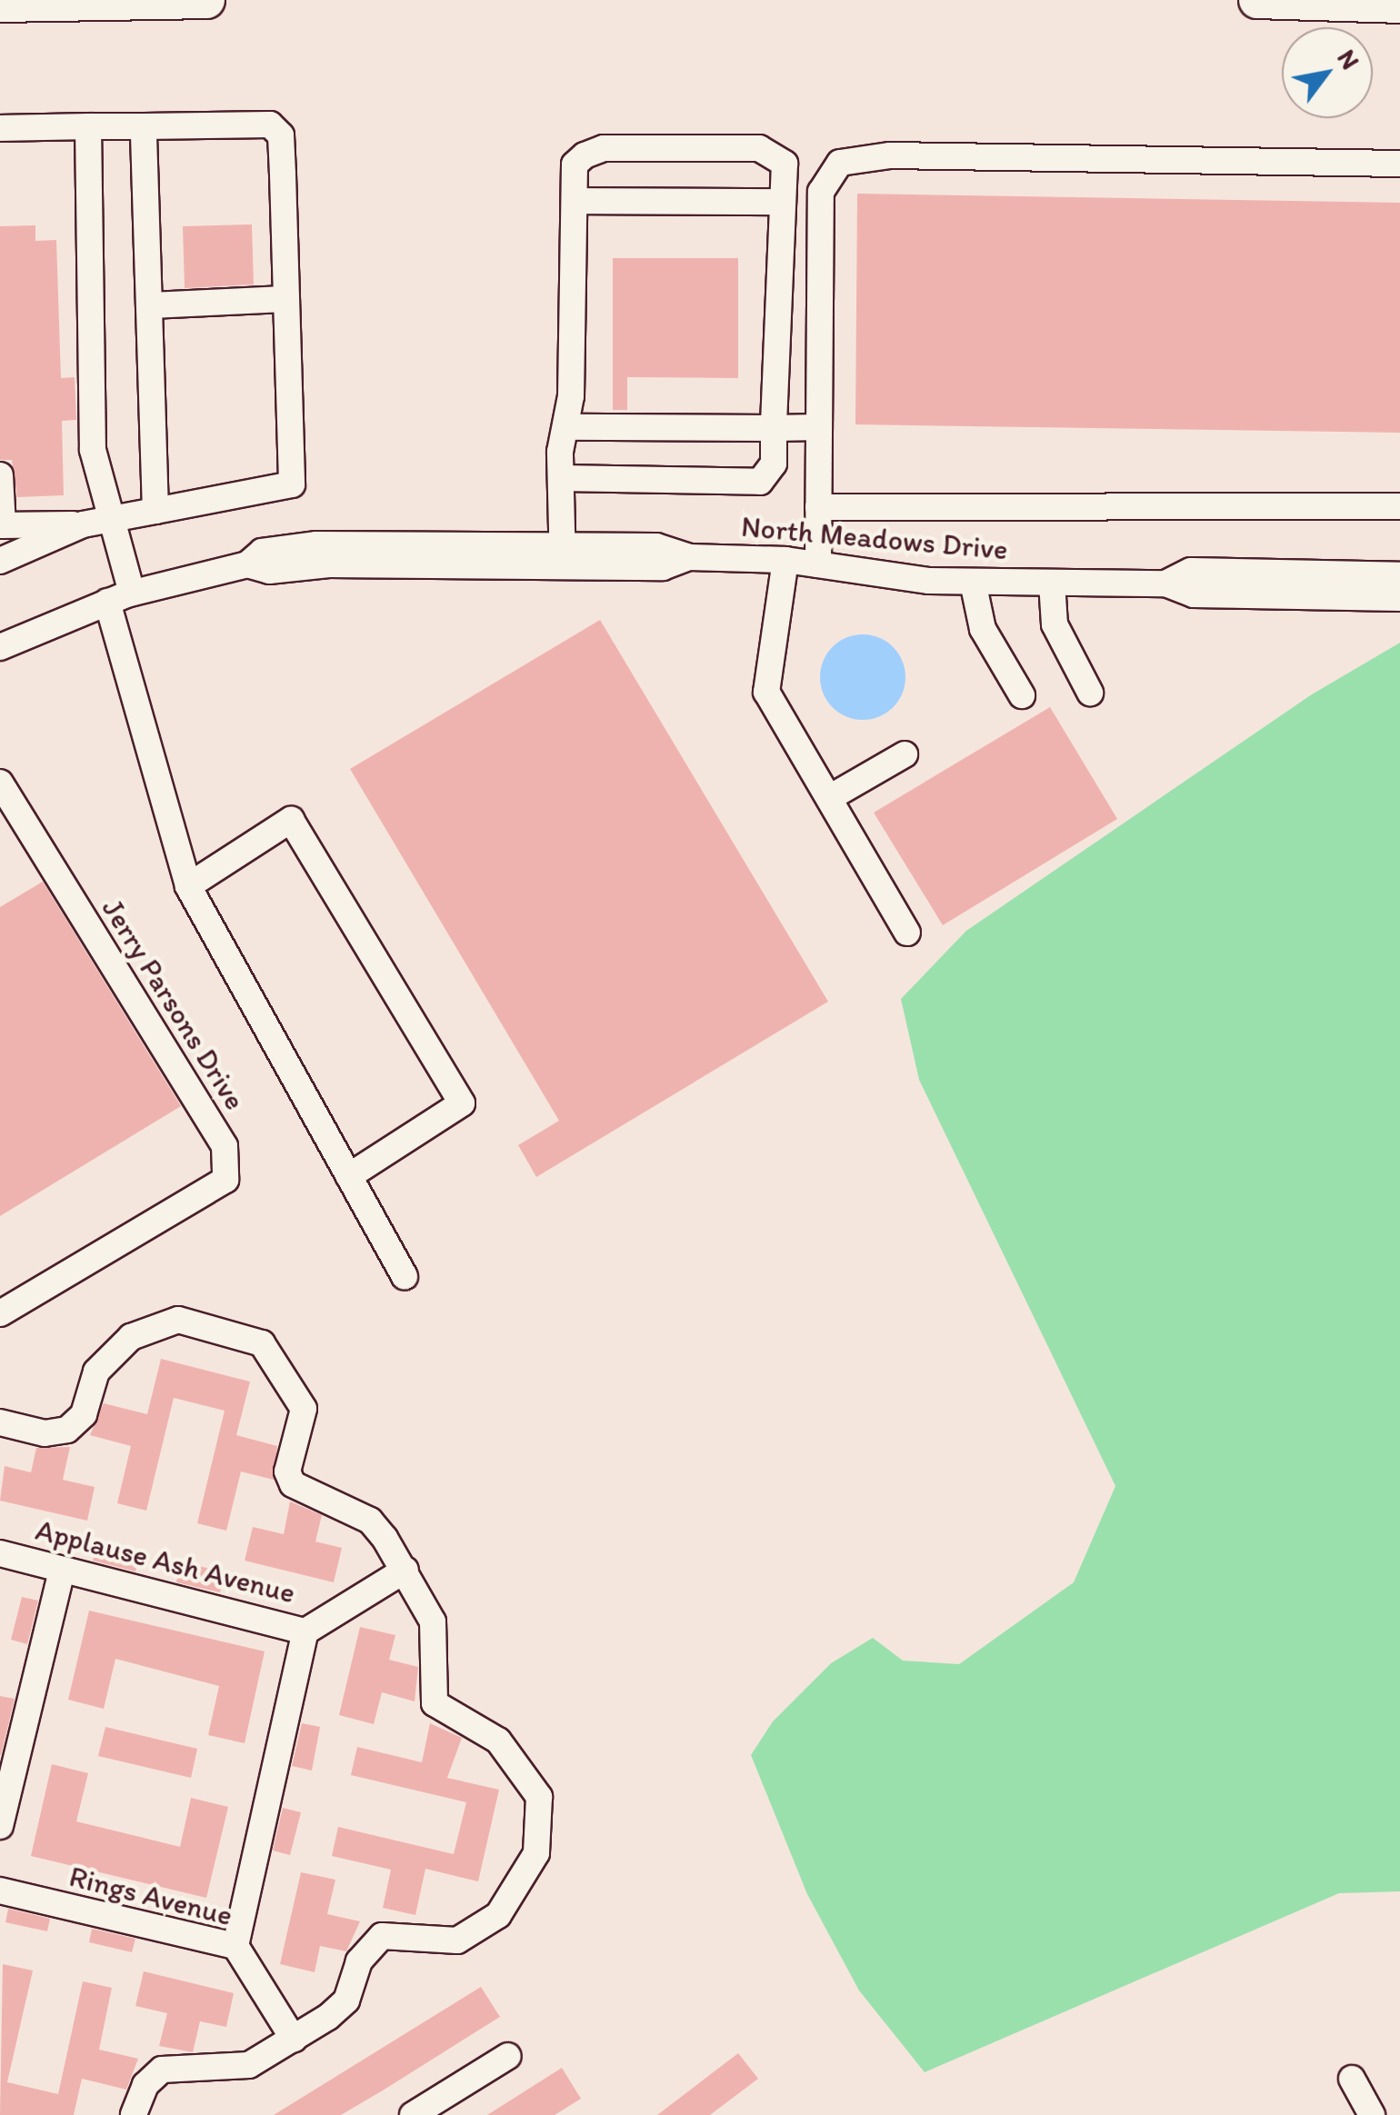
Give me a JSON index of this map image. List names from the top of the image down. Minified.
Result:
{"streets":{"street":["North Meadows Drive","Jerry Parsons Drive","Applause Ash Avenue","Rings Avenue"]},"north":"top right"}
